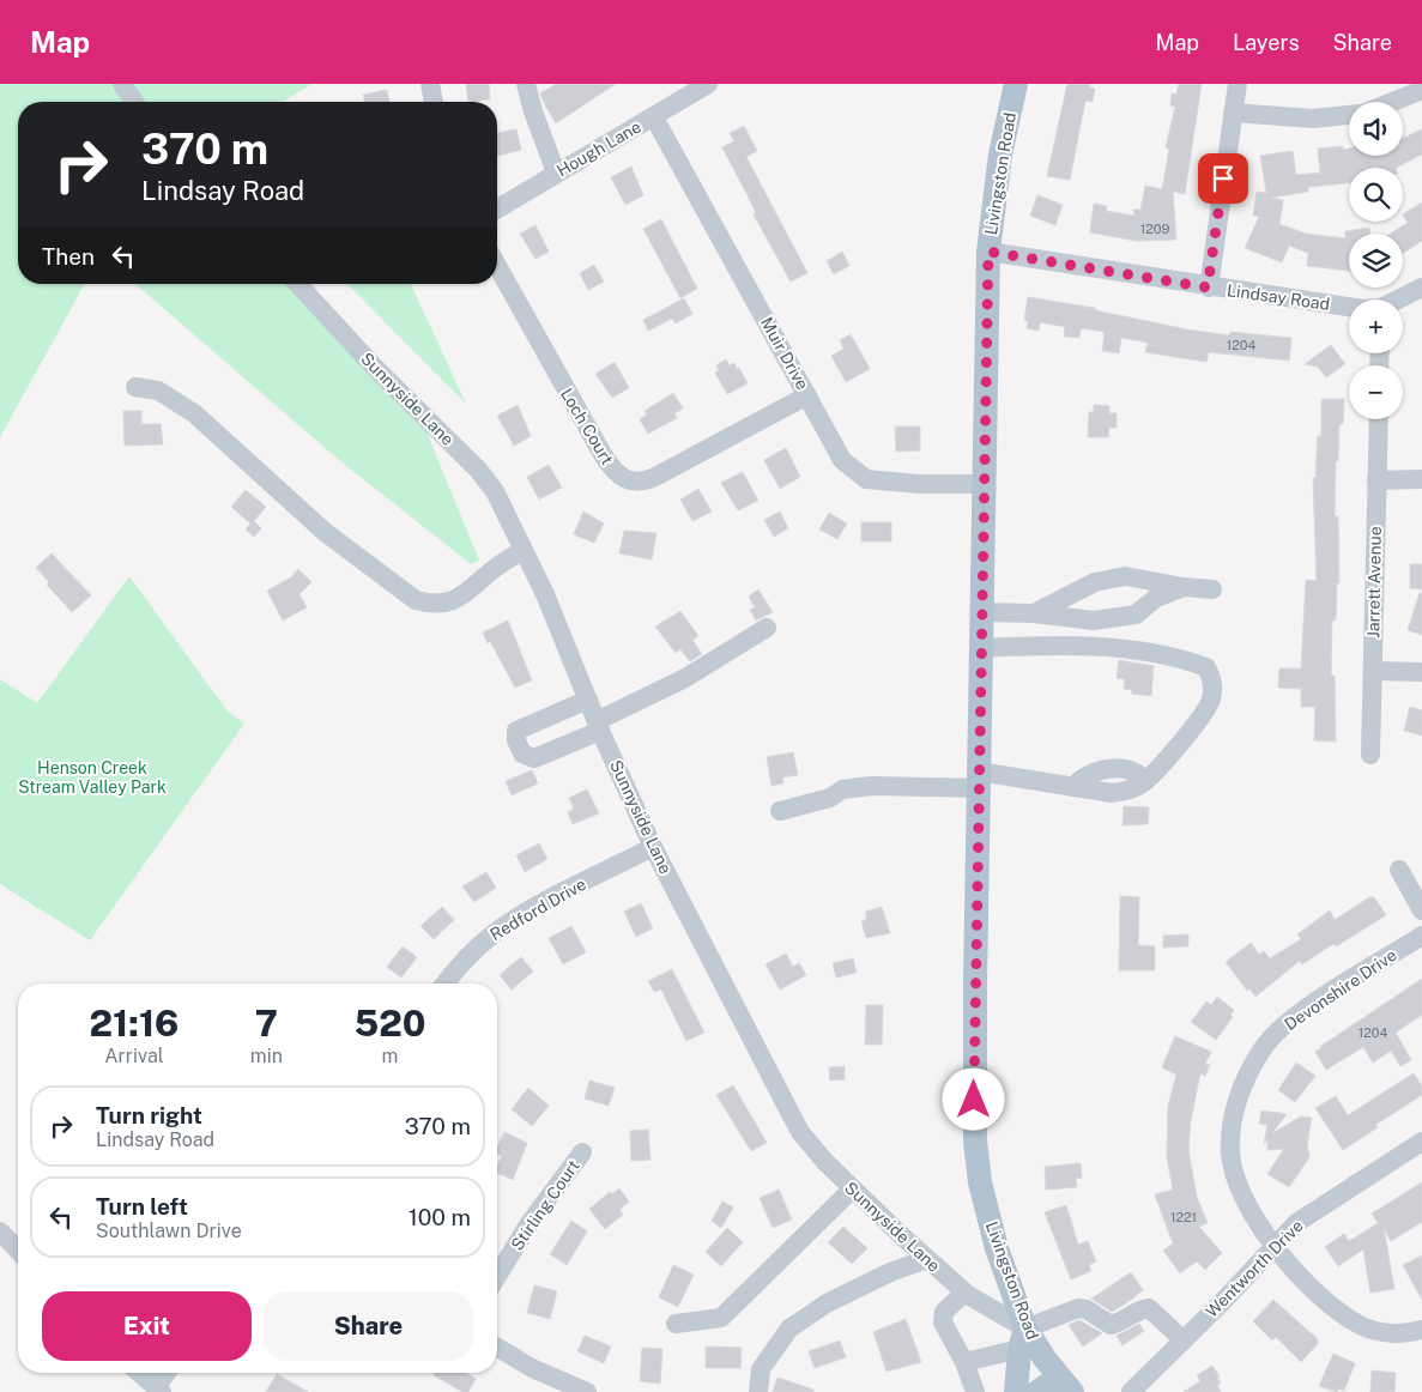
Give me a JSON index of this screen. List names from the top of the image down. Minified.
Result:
{"streets":{"main road":["Livingston Road"],"street":["Hough Lane","Lindsay Road","Muir Drive","Sunnyside Lane","Loch Court","Jarrett Avenue","Redford Drive","Devonshire Drive","Stirling Court","Wentworth Drive"]},"crossings":[["Hough Lane","Muir Drive"],["Livingston Road","Lindsay Road"],["Livingston Road","Muir Drive"],["Livingston Road","Sunnyside Lane"],["Muir Drive","Loch Court"],["Sunnyside Lane","Redford Drive"],["Devonshire Drive","Wentworth Drive"]],"parks":["Henson Creek Stream Valley Park"],"house_numbers":["1209","1204","1204","1221"],"page":{"header":"Map","nav":["Map","Layers","Share"],"map_buttons":["+","−"],"turn":["370 m","Lindsay Road"],"then":"Then","eta":["21:16","Arrival","7","min","520","m"],"list":[{"name":"Turn right","note":"Lindsay Road","value":"370 m"},{"name":"Turn left","note":"Southlawn Drive","value":"100 m"}],"buttons":["Exit","Share"]}}
